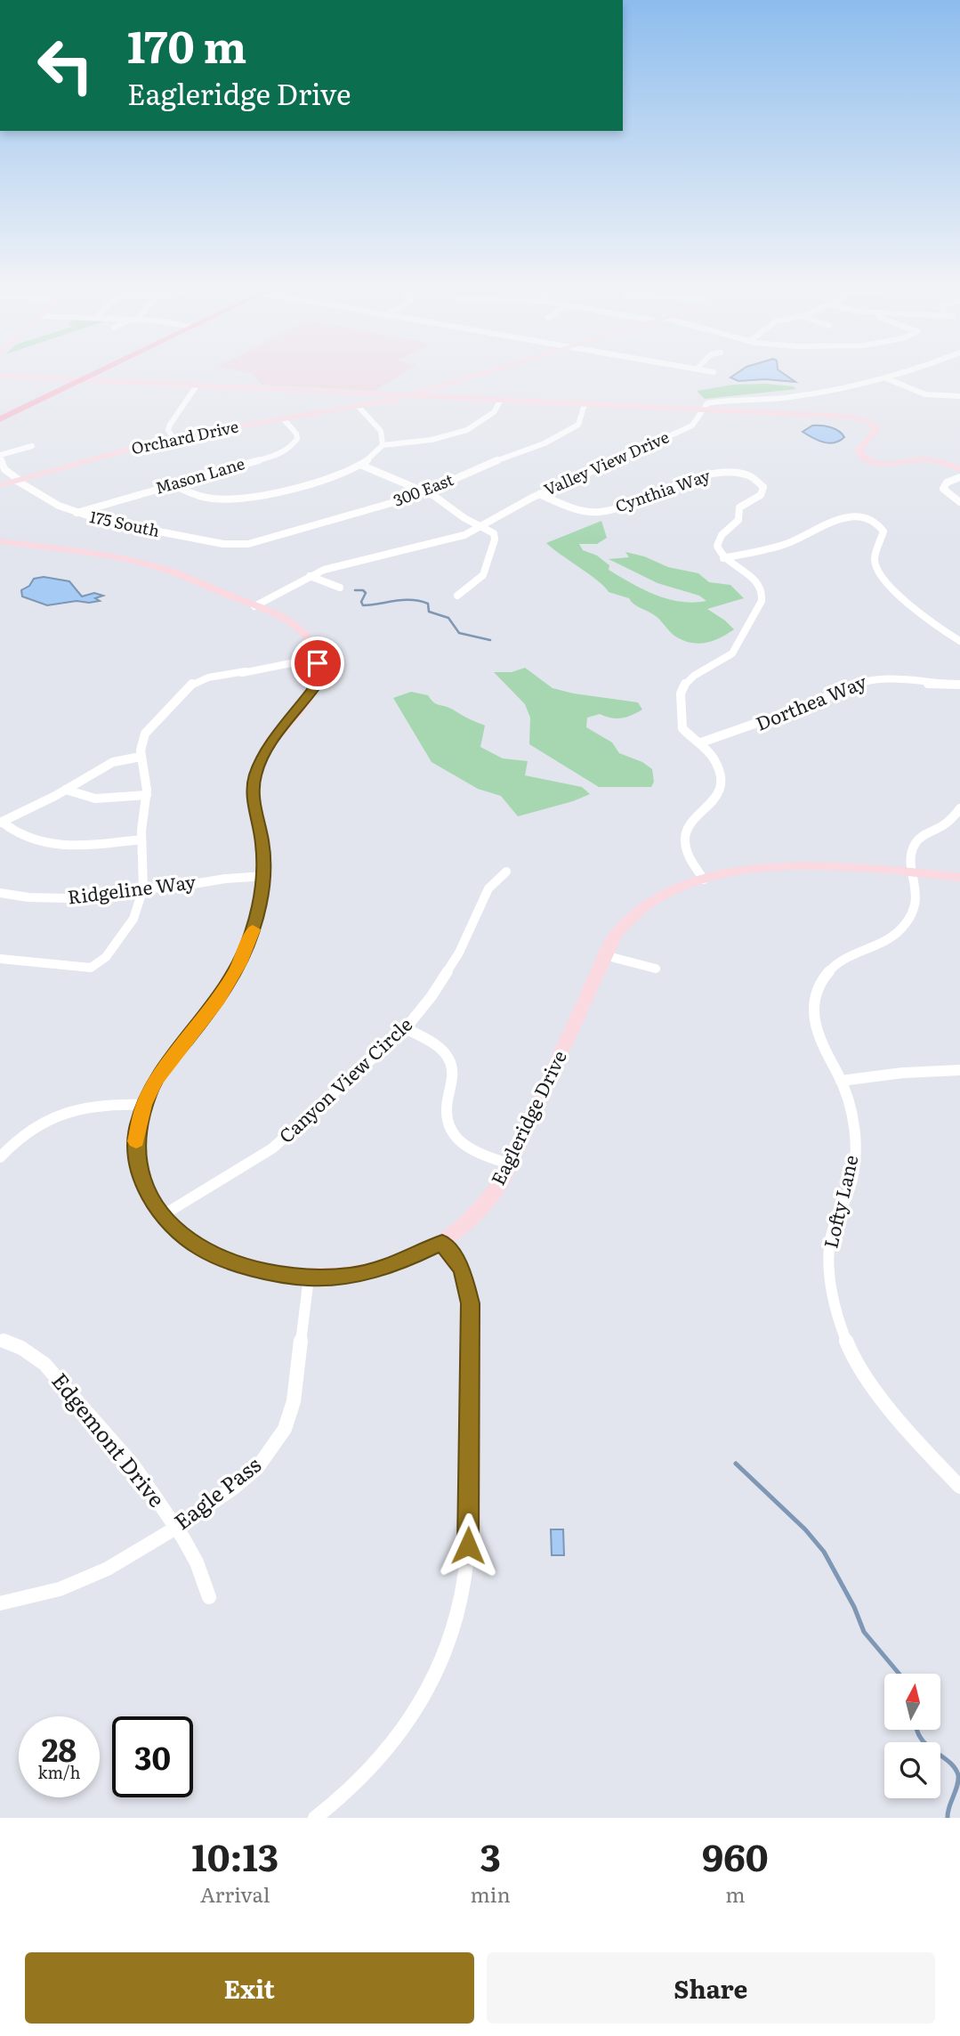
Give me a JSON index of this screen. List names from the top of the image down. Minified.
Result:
{"streets":{"main road":["Orchard Drive","Eagleridge Drive"],"street":["Valley View Drive","Mason Lane","300 East","Cynthia Way","175 South","Dorthea Way","Ridgeline Way","Canyon View Circle","Lofty Lane","Edgemont Drive","Eagle Pass"]},"crossings":[["Orchard Drive","Mason Lane"],["Orchard Drive","175 South"],["Valley View Drive","Cynthia Way"],["Mason Lane","175 South"],["300 East","175 South"],["Ridgeline Way","Eagleridge Drive"],["Canyon View Circle","Eagleridge Drive"],["Eagleridge Drive","Lofty Lane"],["Eagleridge Drive","Eagle Pass"],["Edgemont Drive","Eagle Pass"]],"north":"top","page":{"turn":["170 m","Eagleridge Drive"],"speed":"28 km/h","limit":"30","eta":["10:13","Arrival","3","min","960","m"],"buttons":["Exit","Share"]}}
